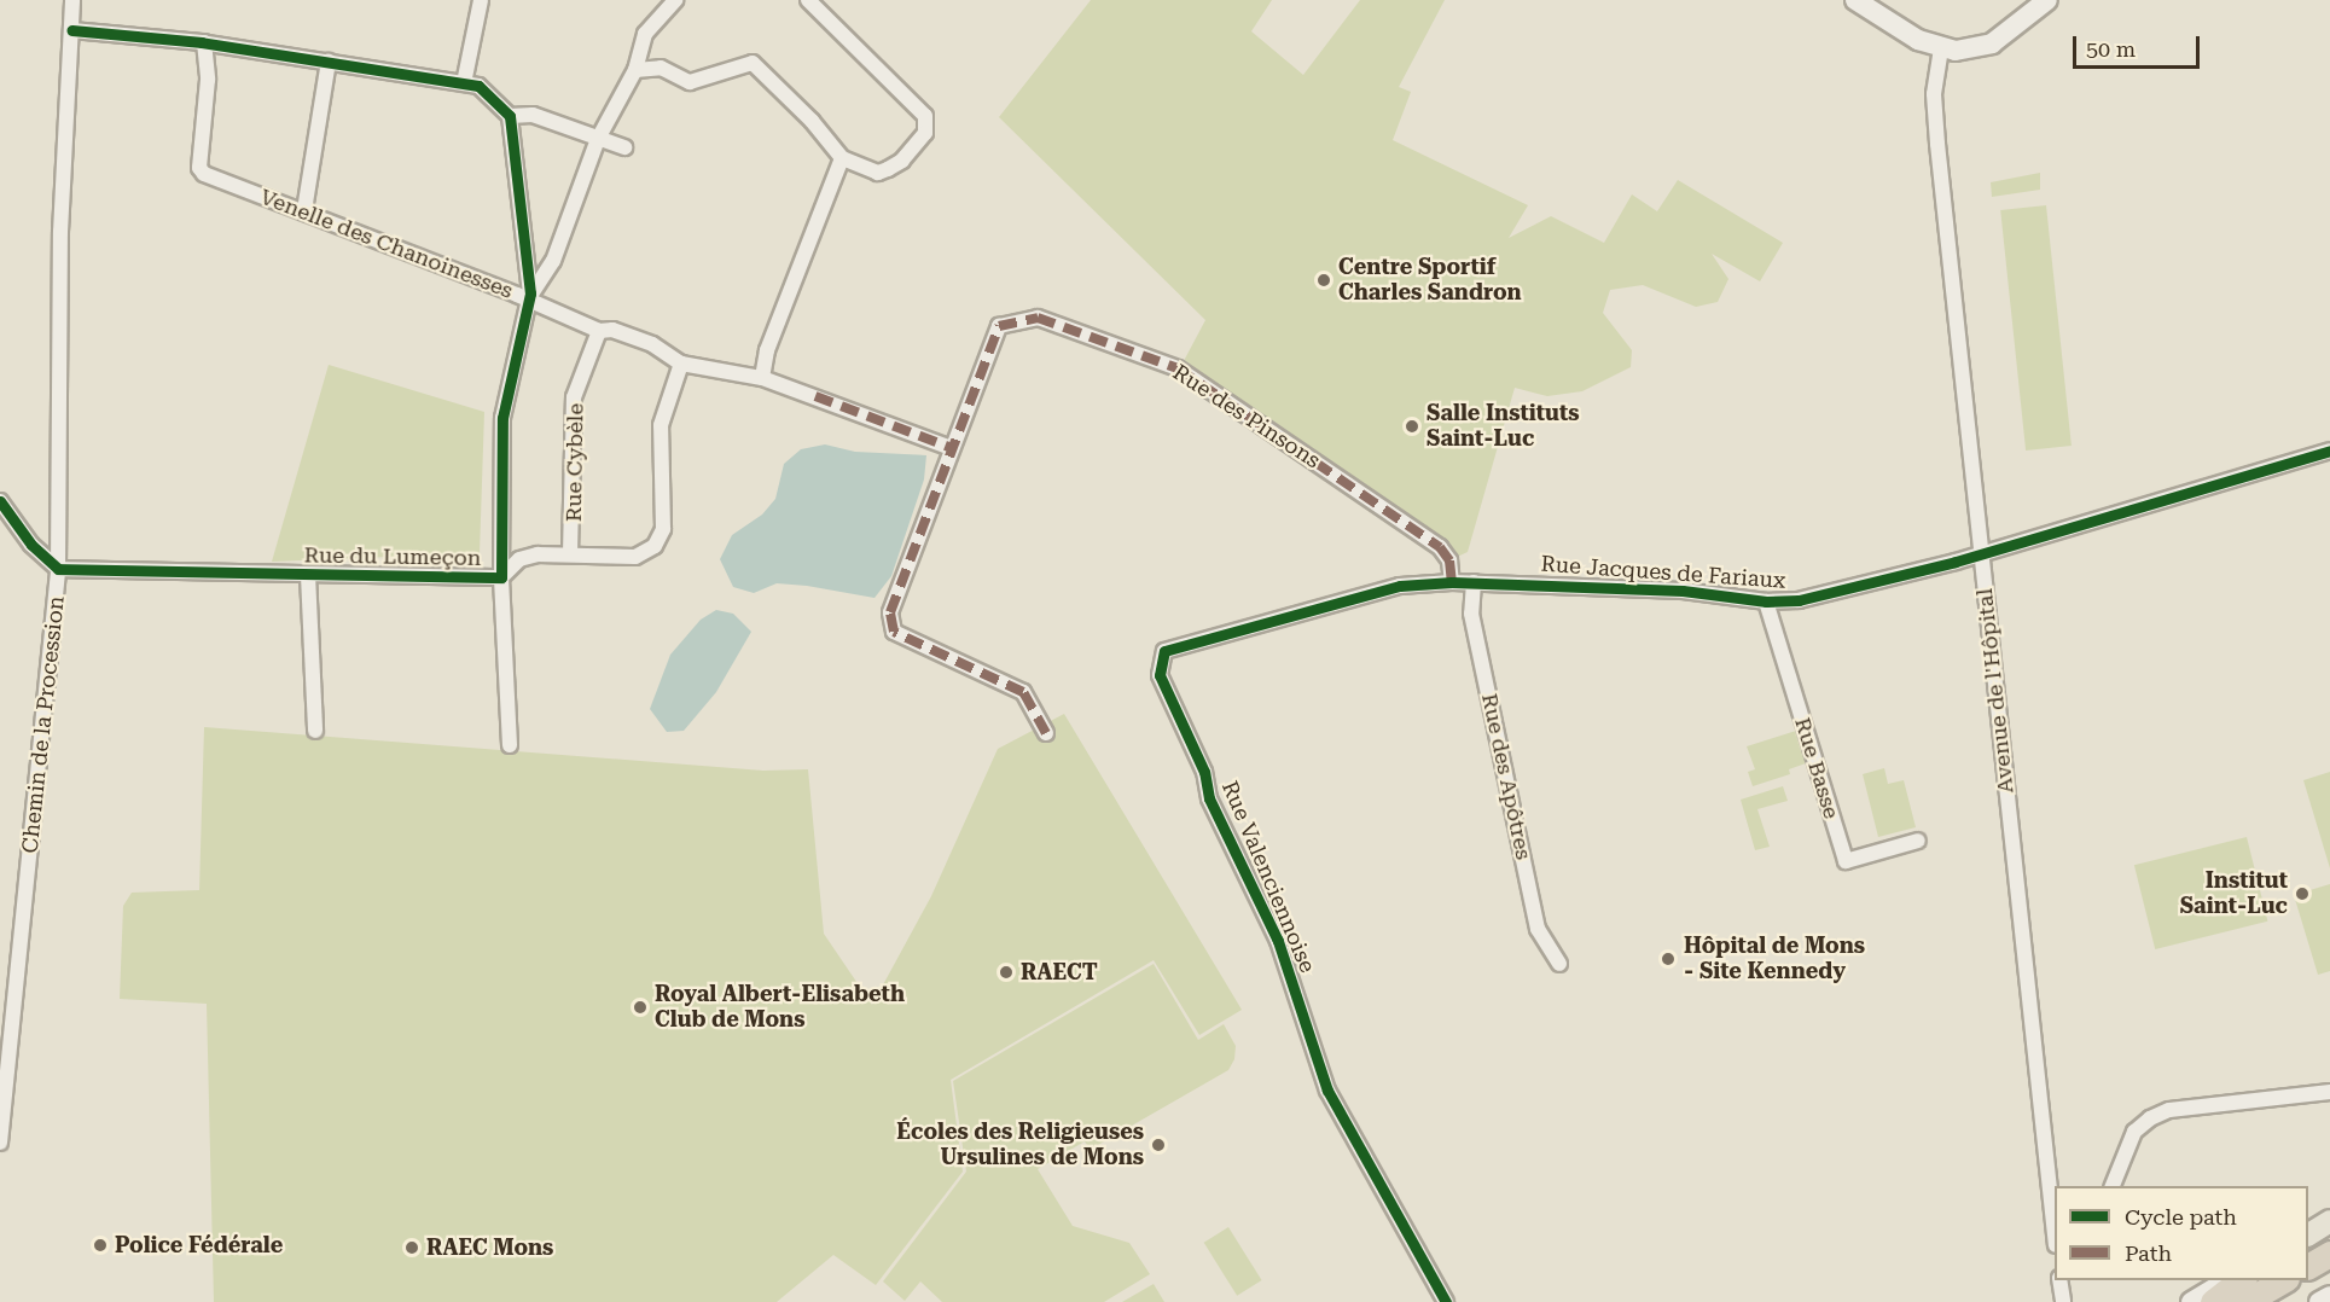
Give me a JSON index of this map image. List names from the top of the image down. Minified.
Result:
{"streets":{"street":["Venelle des Chanoinesses","Rue des Pinsons","Rue Cybèle","Rue du Lumeçon","Rue Jacques de Fariaux","Avenue de l'Hôpital","Chemin de la Procession","Rue Basse","Rue des Apôtres","Rue Valenciennoise"]},"crossings":[["Venelle des Chanoinesses","Rue des Pinsons"],["Venelle des Chanoinesses","Rue Cybèle"],["Venelle des Chanoinesses","Rue du Lumeçon"],["Rue des Pinsons","Rue Jacques de Fariaux"],["Rue du Lumeçon","Chemin de la Procession"],["Rue Jacques de Fariaux","Avenue de l'Hôpital"],["Rue Jacques de Fariaux","Rue Basse"],["Rue Jacques de Fariaux","Rue des Apôtres"],["Rue Jacques de Fariaux","Rue Valenciennoise"]],"places":["Centre Sportif Charles Sandron","Salle Instituts Saint-Luc","Institut Saint-Luc","Hôpital de Mons - Site Kennedy","RAECT","Royal Albert-Elisabeth Club de Mons","Écoles des Religieuses Ursulines de Mons","Police Fédérale","RAEC Mons"],"legend":["Cycle path","Path"],"scale_bar":"50 m"}
